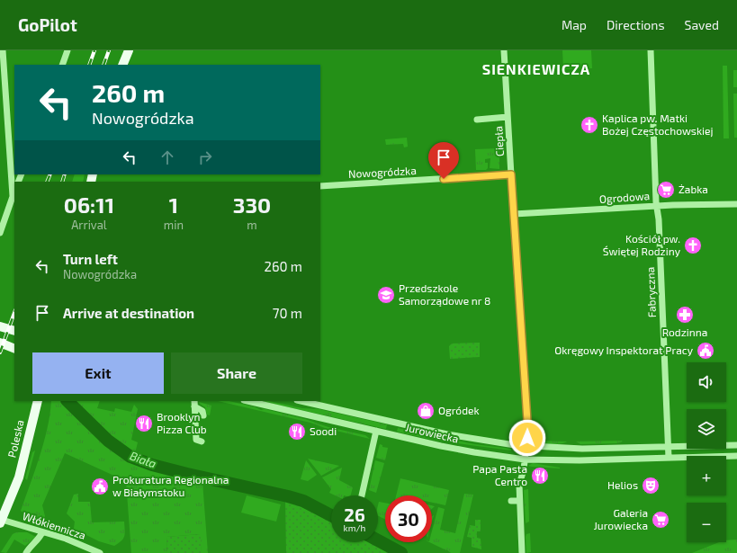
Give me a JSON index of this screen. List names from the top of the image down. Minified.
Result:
{"streets":{"main road":["Poleska"],"street":["Ciepła","Nowogródzka","Ogrodowa","Fabryczna","Jurowiecka","Włókiennicza"]},"crossings":[["Ciepła","Nowogródzka"],["Ciepła","Ogrodowa"],["Ciepła","Jurowiecka"],["Ogrodowa","Fabryczna"],["Fabryczna","Jurowiecka"],["Poleska","Włókiennicza"]],"districts":["SIENKIEWICZA"],"water":["Biała"],"places":{"church":["Kaplica pw. Matki Bożej Częstochowskiej","Kościół pw. Świętej Rodziny"],"supermarket":["Żabka","Galeria Jurowiecka"],"school or university":["Przedszkole Samorządowe nr 8"],"pharmacy":["Rodzinna"],"public building":["Okręgowy Inspektorat Pracy","Prokuratura Regionalna w Białymstoku"],"shop":["Ogródek"],"restaurant":["Brooklyn Pizza Club","Soodi","Papa Pasta Centro"],"theatre":["Helios"]},"page":{"header":"GoPilot","nav":["Map","Directions","Saved"],"turn":["260 m","Nowogródzka"],"eta":["06:11","Arrival","1","min","330","m"],"list":[{"name":"Turn left","note":"Nowogródzka","value":"260 m"},{"name":"Arrive at destination","value":"70 m"}],"buttons":["Exit","Share"],"map_buttons":["+","−"],"speed":"26 km/h","limit":"30"}}
